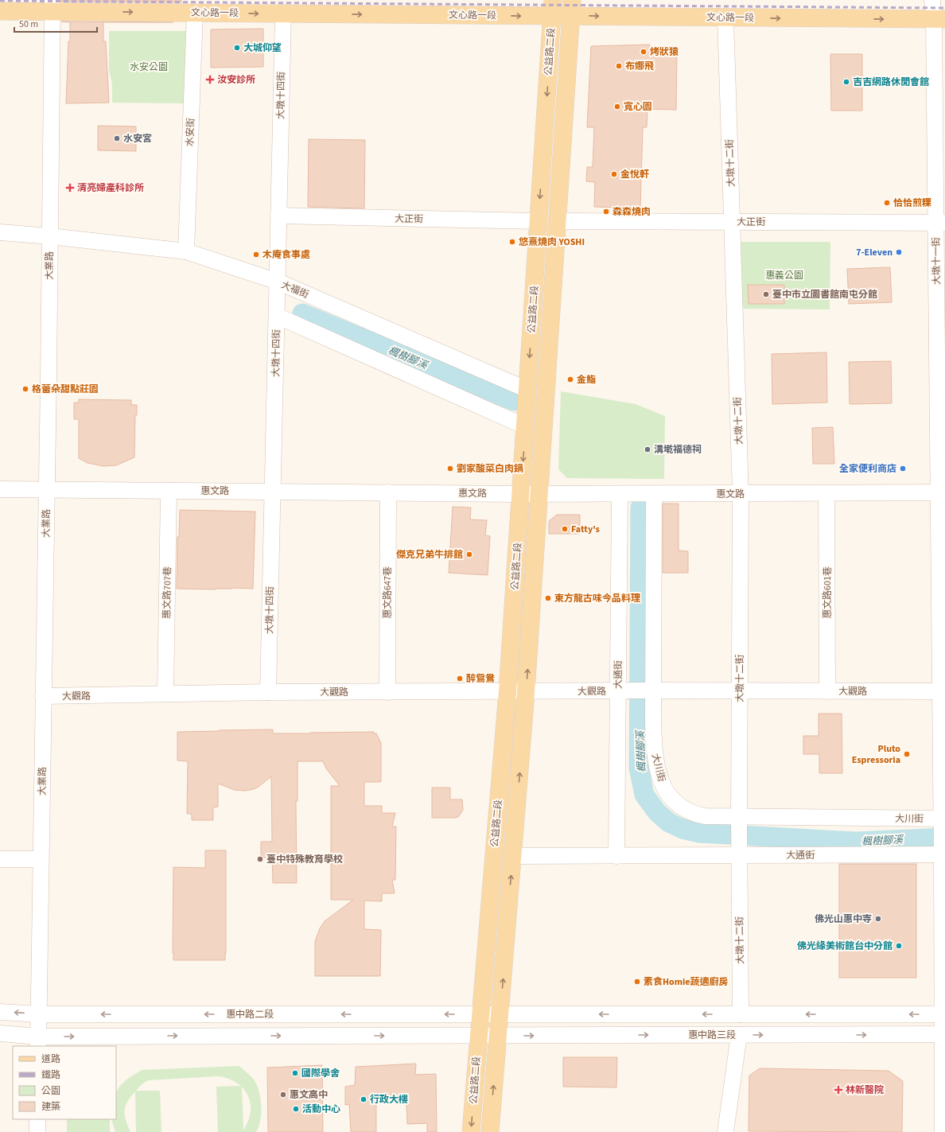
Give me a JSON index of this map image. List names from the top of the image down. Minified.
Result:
{"streets":{"main road":["文心路一段","公益路二段"],"street":["大墩十四街","水安街","大墩十二街","大正街","大墩十一街","大業路","大福街","惠文路","惠文路707巷","惠文路647巷","惠文路601巷","大通街","大觀路","大川街","惠中路二段","惠中路三段"]},"crossings":[["文心路一段","公益路二段"],["文心路一段","大墩十四街"],["文心路一段","水安街"],["文心路一段","大墩十二街"],["文心路一段","大墩十一街"],["文心路一段","大業路"],["公益路二段","大正街"],["公益路二段","大福街"],["公益路二段","惠文路"],["公益路二段","大通街"],["公益路二段","大觀路"],["公益路二段","惠中路二段"],["公益路二段","惠中路三段"],["大墩十四街","大正街"],["大墩十四街","大福街"],["大墩十四街","惠文路"],["大墩十四街","大觀路"],["水安街","大福街"],["大墩十二街","大正街"],["大墩十二街","惠文路"],["大墩十二街","大通街"],["大墩十二街","大觀路"],["大墩十二街","大川街"],["大正街","大墩十一街"],["大墩十一街","惠文路"],["大墩十一街","大通街"],["大墩十一街","大觀路"],["大墩十一街","大川街"],["大業路","大福街"],["大業路","惠文路"],["大業路","大觀路"],["大業路","惠中路二段"],["惠文路","惠文路707巷"],["惠文路","惠文路647巷"],["惠文路","惠文路601巷"],["惠文路","大通街"],["惠文路","大川街"],["惠文路707巷","大觀路"],["惠文路647巷","大觀路"],["惠文路601巷","大觀路"],["大通街","大觀路"],["大觀路","大川街"]],"one_way":["文心路一段"],"water":["楓樹腳溪"],"parks":["水安公園","惠義公園"],"places":{"other":["大城仰望","烤狀猿","布娜飛","吉吉網路休閒會館","寬心園","水安宮","金悅軒","恰恰煎粿","森森燒肉","悠熹燒肉 YOSHI","7-Eleven","木庵食事處","臺中市立圖書館南屯分館","金鮨","格蕾朵甜點莊園","溝墘福德祠","劉家酸菜白肉鍋","全家便利商店","Fatty's","傑克兄弟牛排館","東方龍古味今品料理","醉鴛鴦","Pluto Espressoria","臺中特殊教育學校","佛光山惠中寺","佛光緣美術館台中分館","素食Homie蔬適廚房","國際學舍","惠文高中","行政大樓","活動中心"],"health":["汝安診所","清亮婦產科診所","林新醫院"]},"legend":["道路","鐵路","公園","建築"],"scale_bar":"50 m"}
